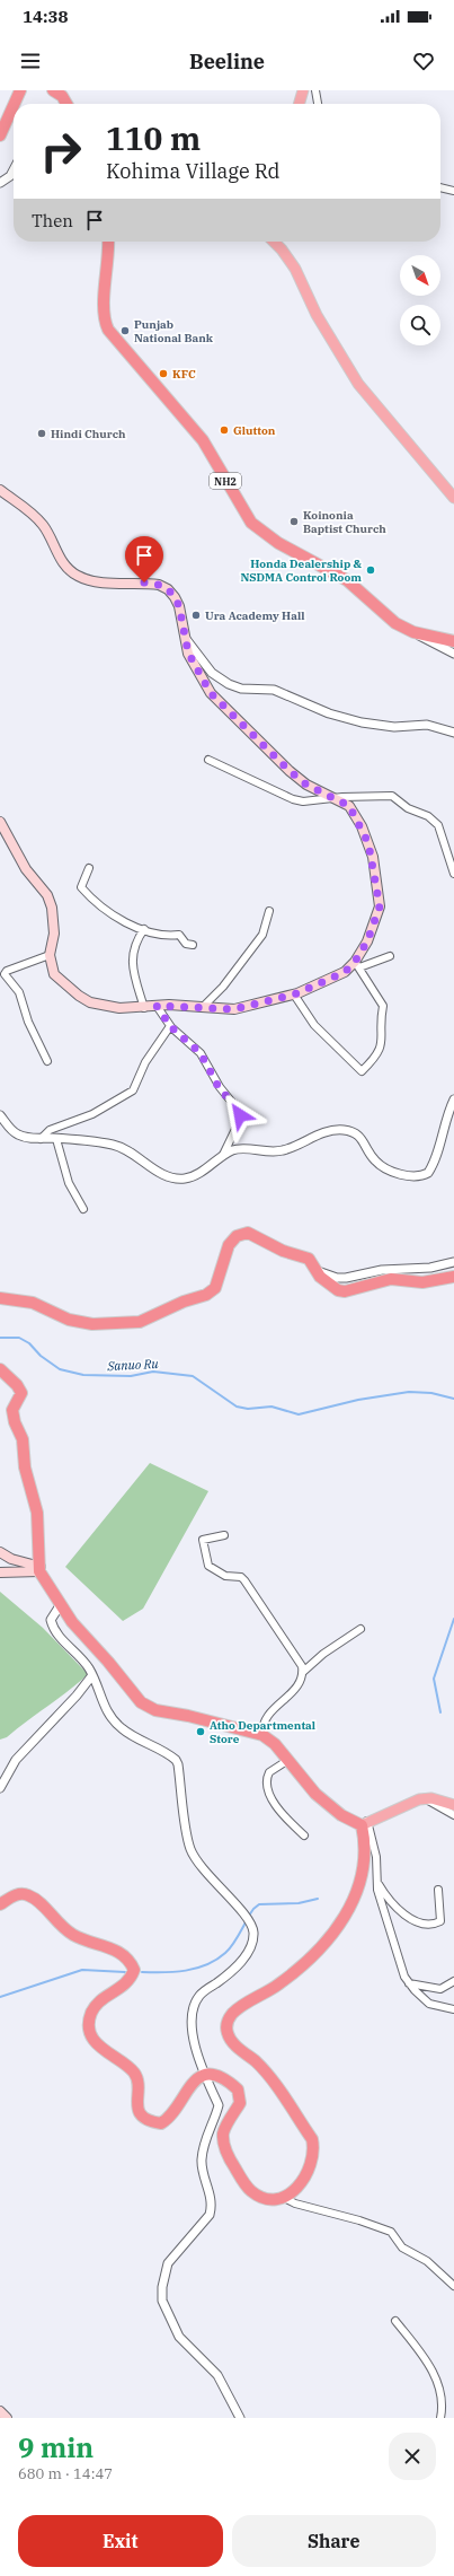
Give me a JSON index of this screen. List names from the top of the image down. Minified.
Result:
{"streets":{"highway":["NH2"]},"water":["Sanuo Ru"],"places":["Punjab National Bank","KFC","Glutton","Hindi Church","Koinonia Baptist Church","Honda Dealership & NSDMA Control Room","Ura Academy Hall","Atho Departmental Store"],"north":"bottom right","page":{"status":"14:38","header":"Beeline","turn":["110 m","Kohima Village Rd"],"then":"Then","heading":["9 min","680 m · 14:47"],"buttons":["Exit","Share"]}}
